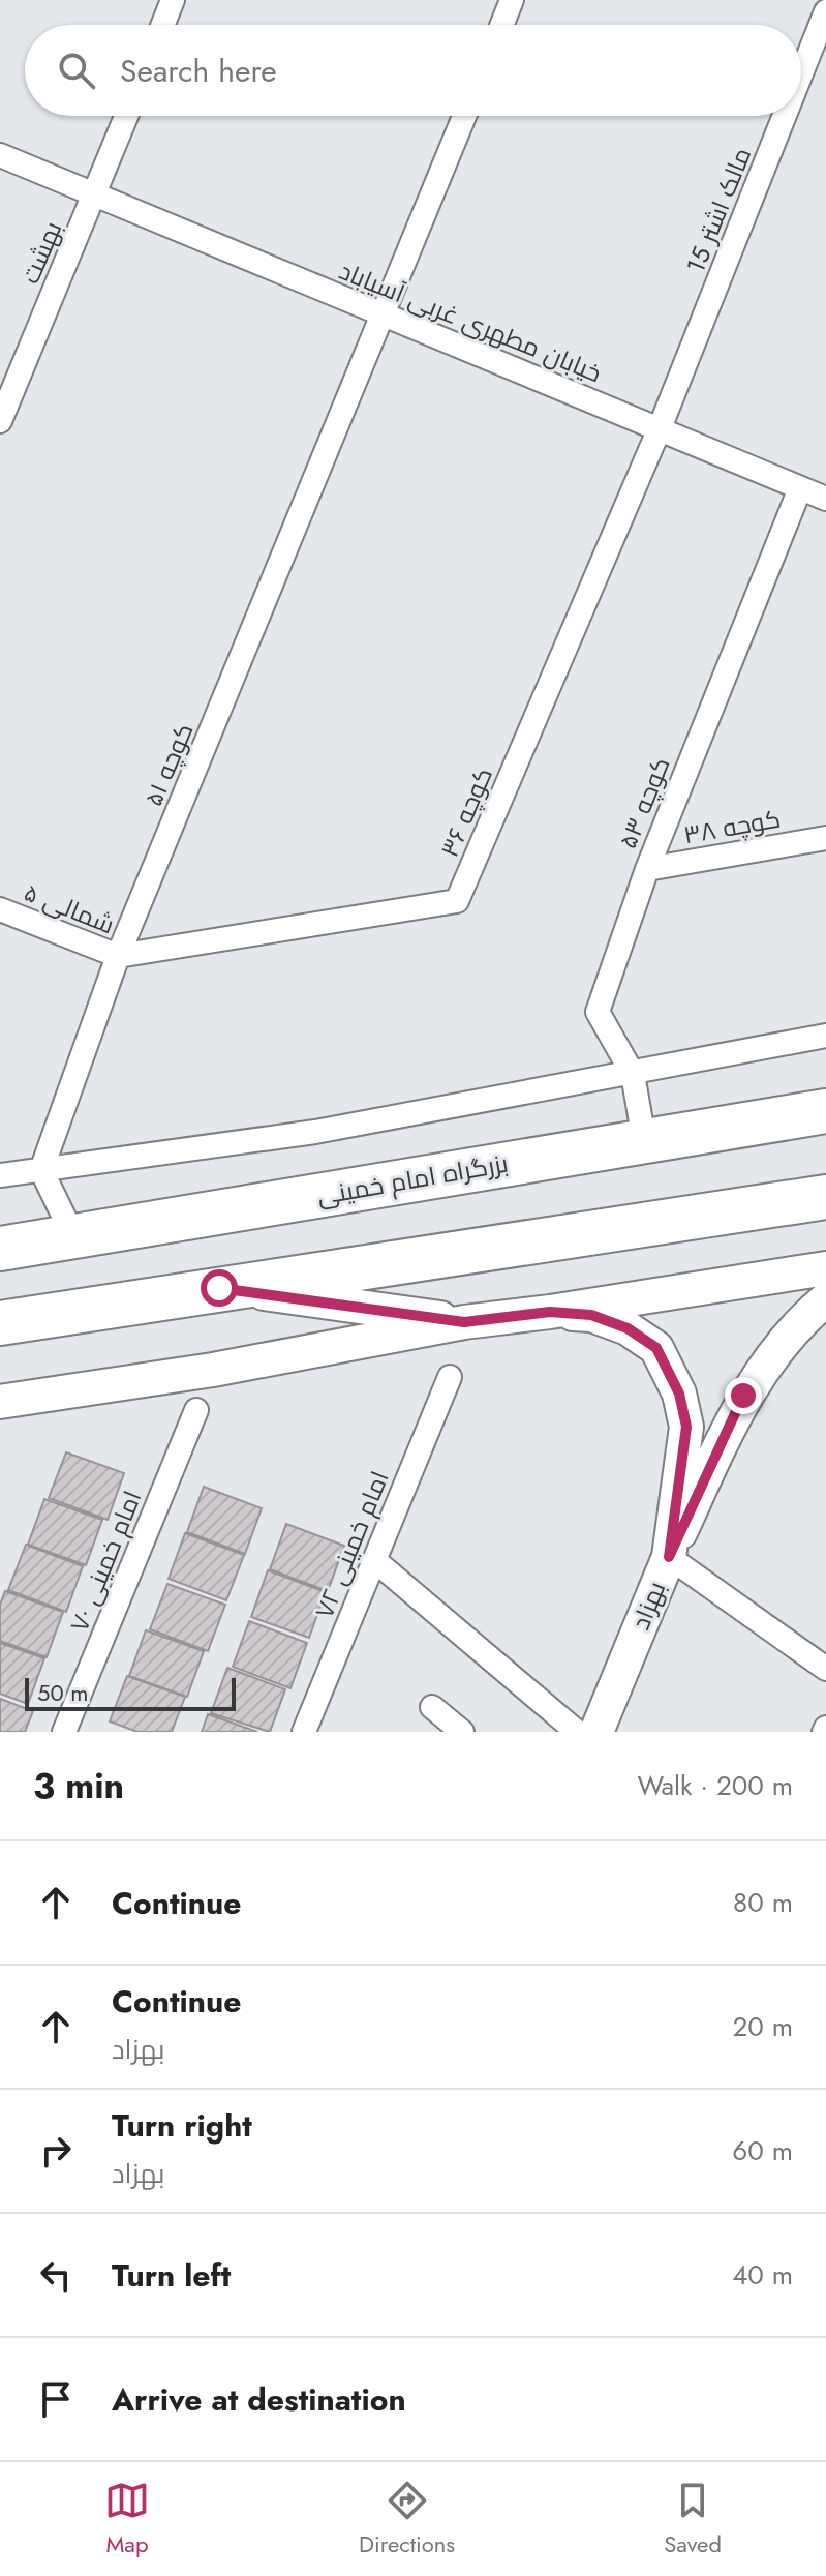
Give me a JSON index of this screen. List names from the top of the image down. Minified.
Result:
{"streets":{"highway":["بزرگراه امام خمینی"],"street":["مالک اشتر 15","بهشت","خیابان مطهری غربی آسیاباد","کوچه ۵۱","کوچه ۵۳","کوچه ۳۶","کوچه ۳۸","۵ شمالی","امام خمینی ۷۲","امام خمینی ۷۰","بهزاد"]},"crossings":[["مالک اشتر 15","خیابان مطهری غربی آسیاباد"],["مالک اشتر 15","کوچه ۳۶"],["بهشت","خیابان مطهری غربی آسیاباد"],["خیابان مطهری غربی آسیاباد","کوچه ۵۱"],["خیابان مطهری غربی آسیاباد","کوچه ۵۳"],["خیابان مطهری غربی آسیاباد","کوچه ۳۶"],["کوچه ۵۱","کوچه ۳۶"],["کوچه ۵۱","۵ شمالی"],["کوچه ۵۳","کوچه ۳۸"],["کوچه ۵۳","بزرگراه امام خمینی"],["کوچه ۳۶","۵ شمالی"]],"scale_bar":"50 m","page":{"search":"Search here","scale":"50 m","heading":["3 min","Walk · 200 m"],"list":[["Continue","80 m"],["Continue","بهزاد","20 m"],["Turn right","بهزاد","60 m"],["Turn left","40 m"],"Arrive at destination"],"nav":["Map","Directions","Saved"]}}
